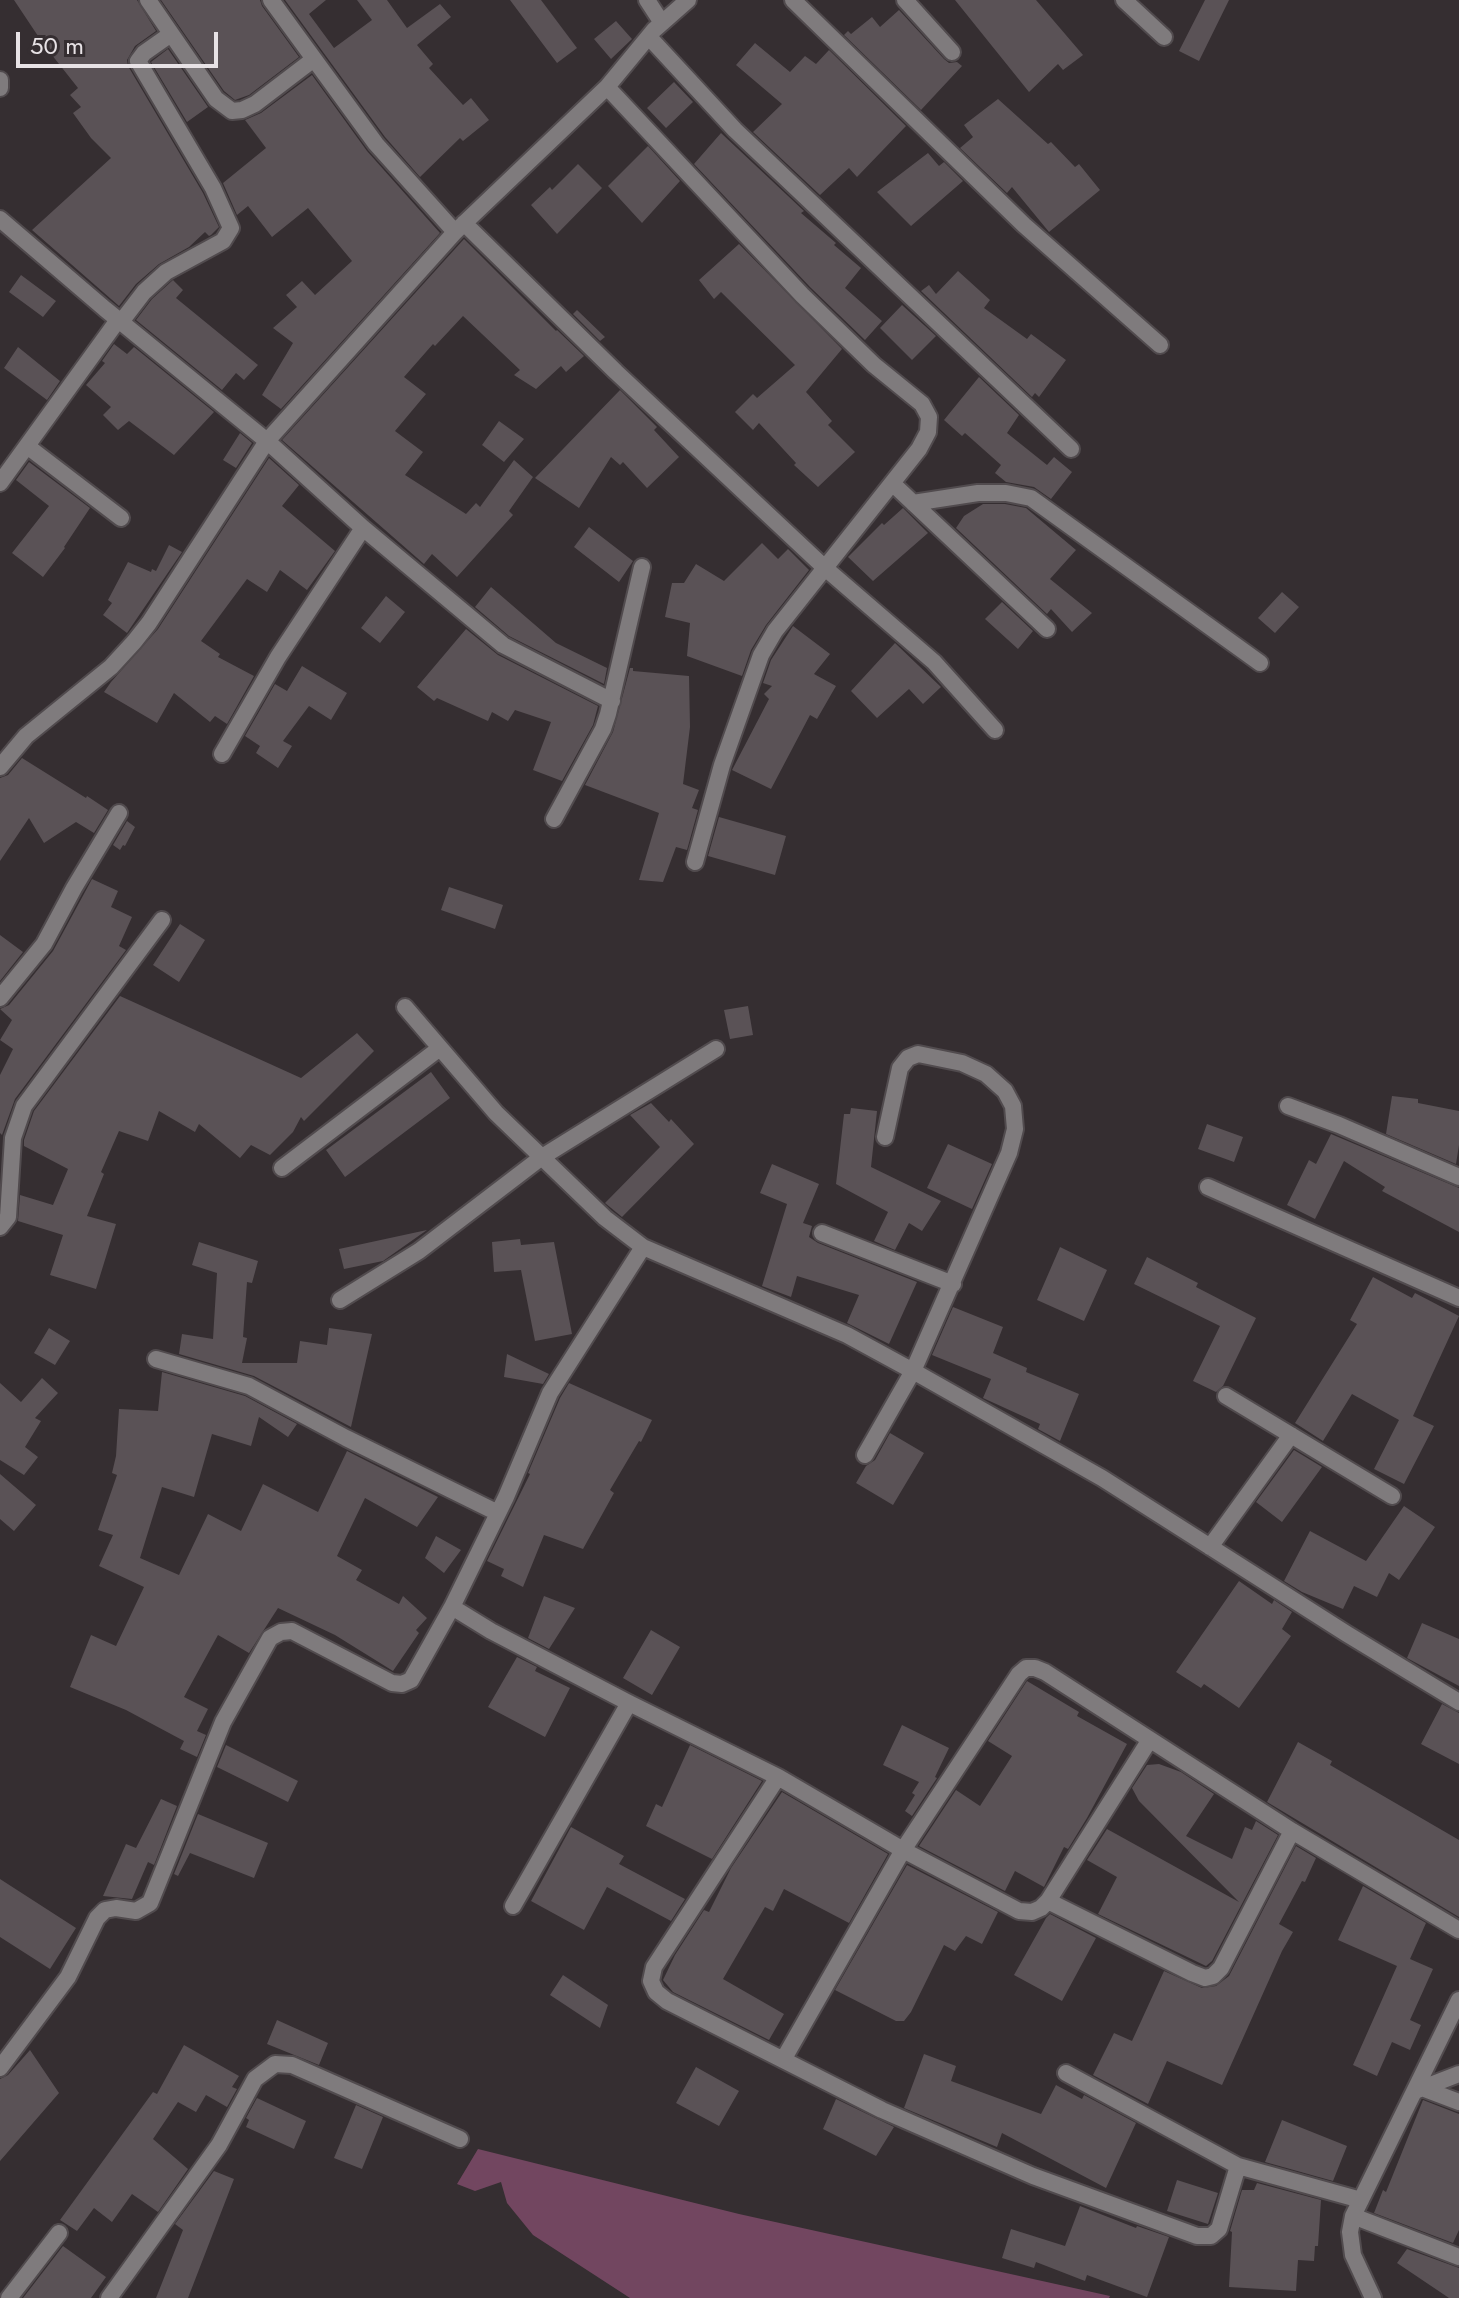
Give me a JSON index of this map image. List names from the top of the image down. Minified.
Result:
{"scale_bar":"50 m"}
